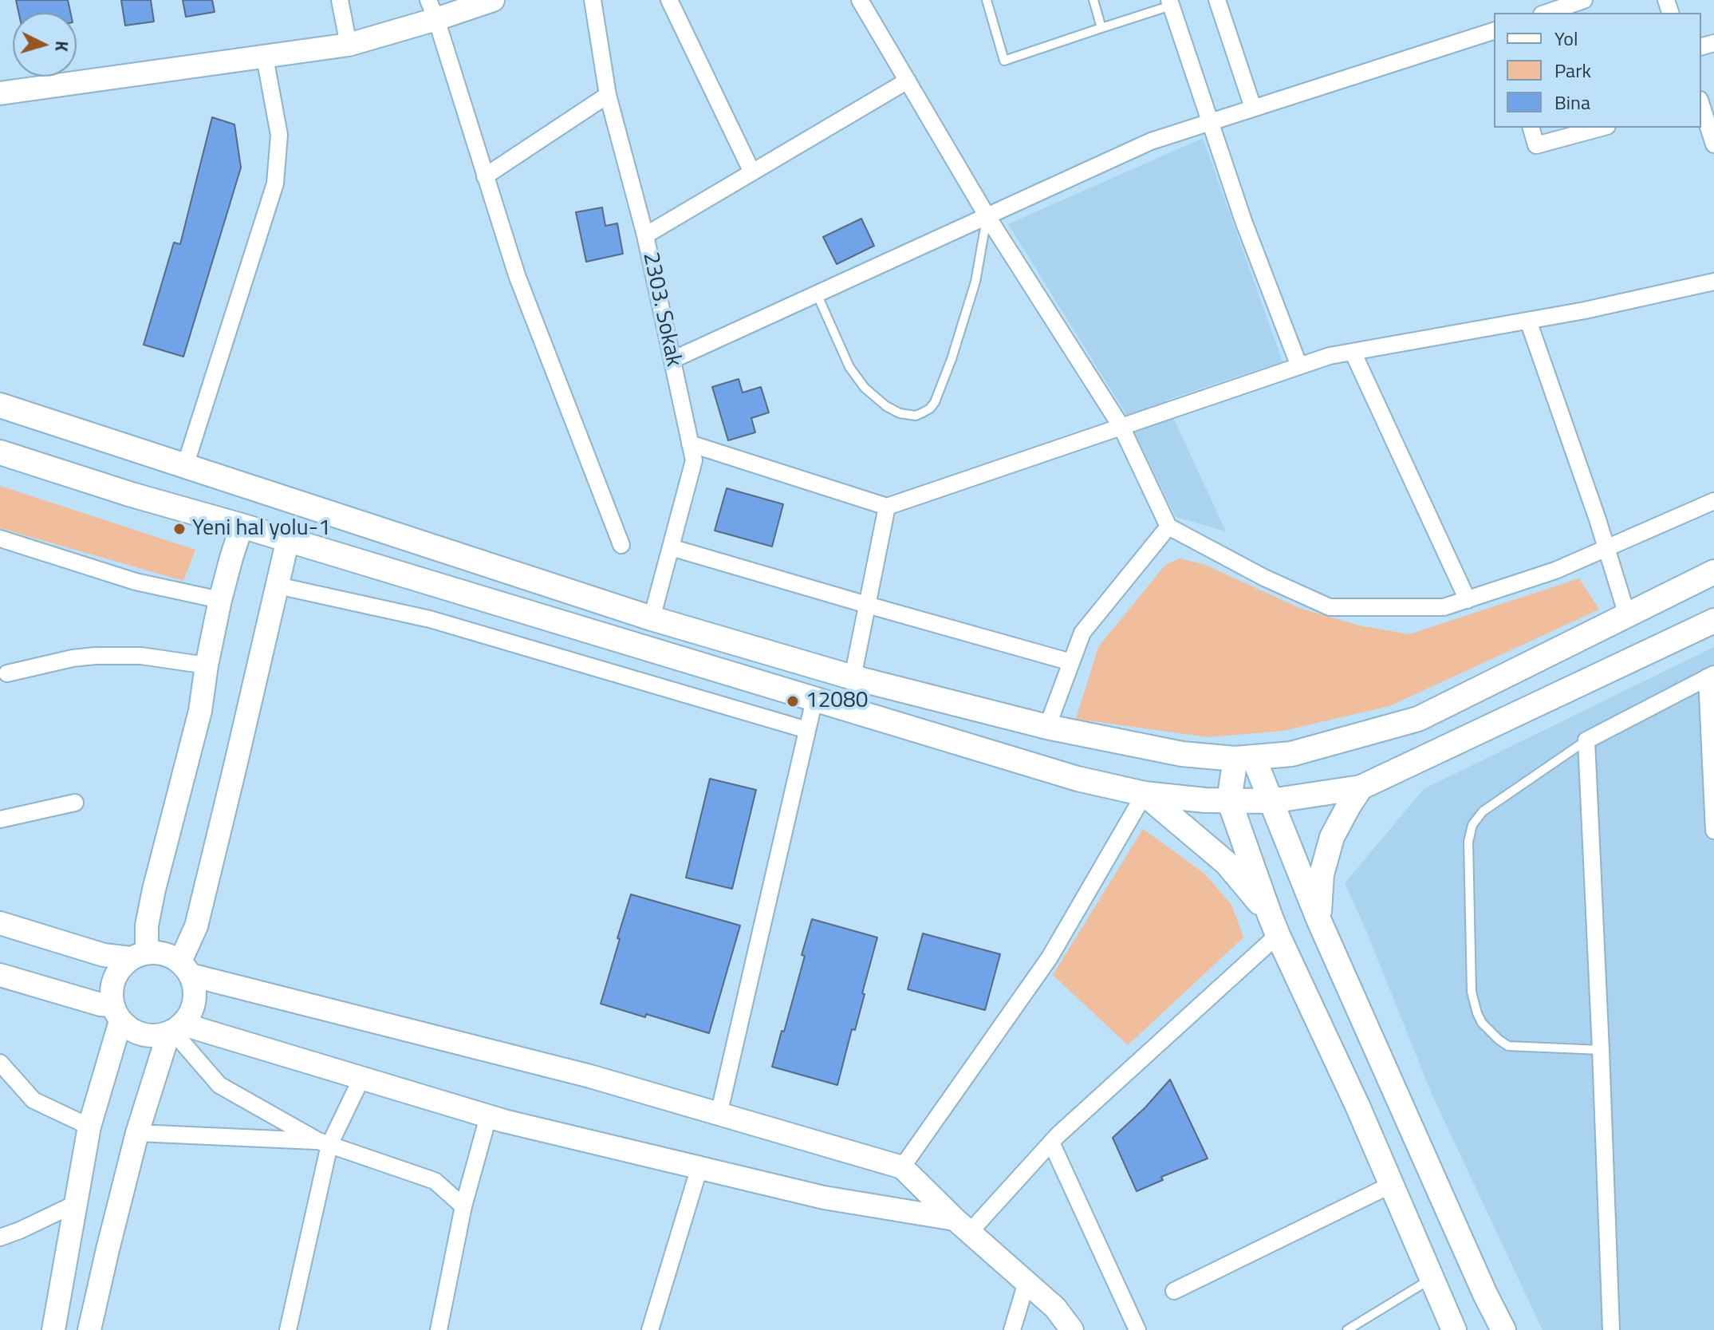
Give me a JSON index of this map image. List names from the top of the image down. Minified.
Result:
{"streets":{"street":["2303. Sokak"]},"places":["Yeni hal yolu-1","12080"],"legend":["Yol","Park","Bina"],"north":"right"}
